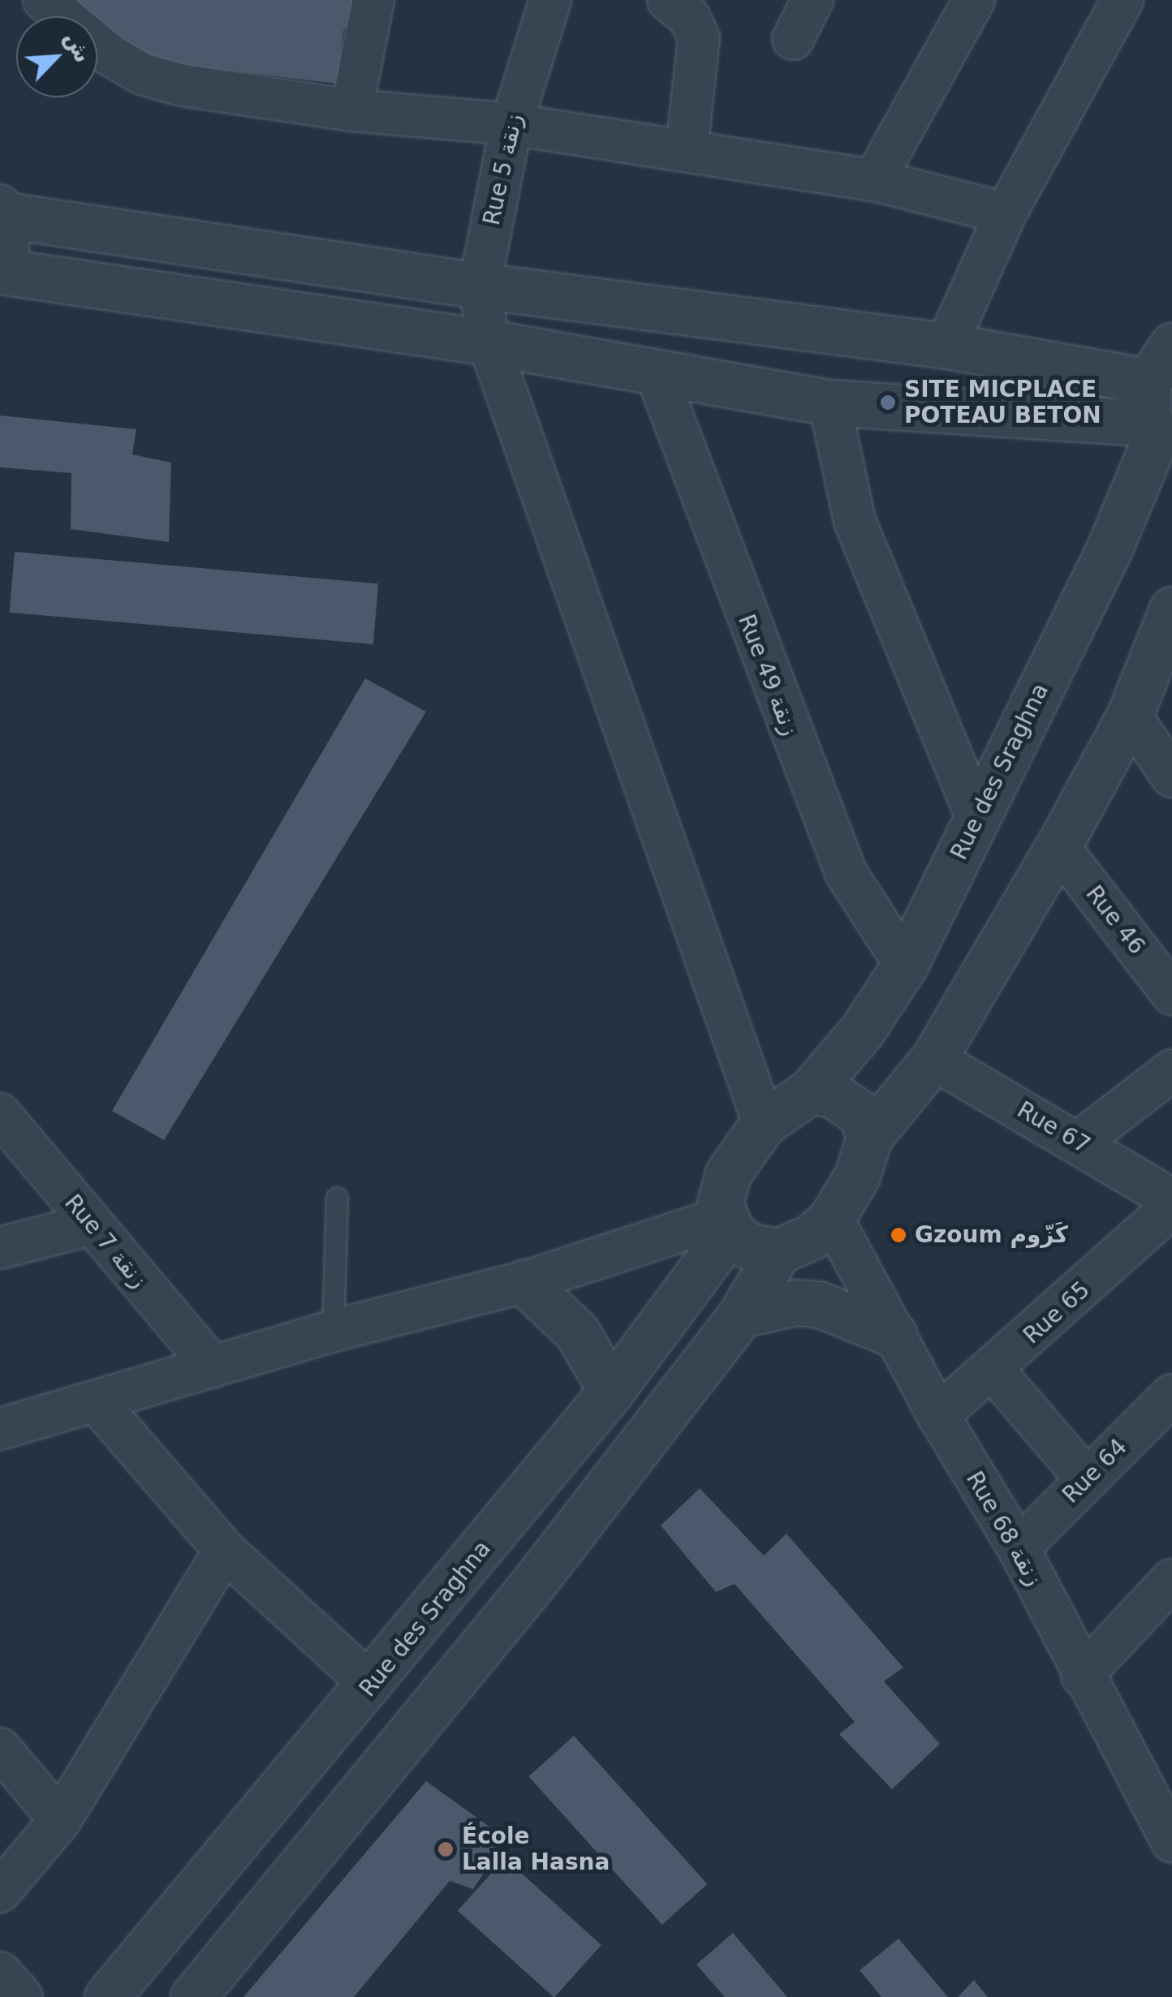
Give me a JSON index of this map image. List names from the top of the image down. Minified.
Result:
{"streets":{"street":["Rue 5 زنقة","Rue 49 زنقة","Rue des Sraghna","Rue 46","Rue 67","Rue 7 زنقة","Rue 65","Rue 64","Rue 68 زنقة"]},"crossings":[["Rue 5 زنقة","Rue des Sraghna"],["Rue 5 زنقة","Rue 68 زنقة"],["Rue 49 زنقة","Rue des Sraghna"],["Rue des Sraghna","Rue 68 زنقة"],["Rue 65","Rue 68 زنقة"],["Rue 64","Rue 68 زنقة"]],"places":["SITE MICPLACE POTEAU BETON","Gzoum كَزّوم","École Lalla Hasna"],"north":"top right"}
